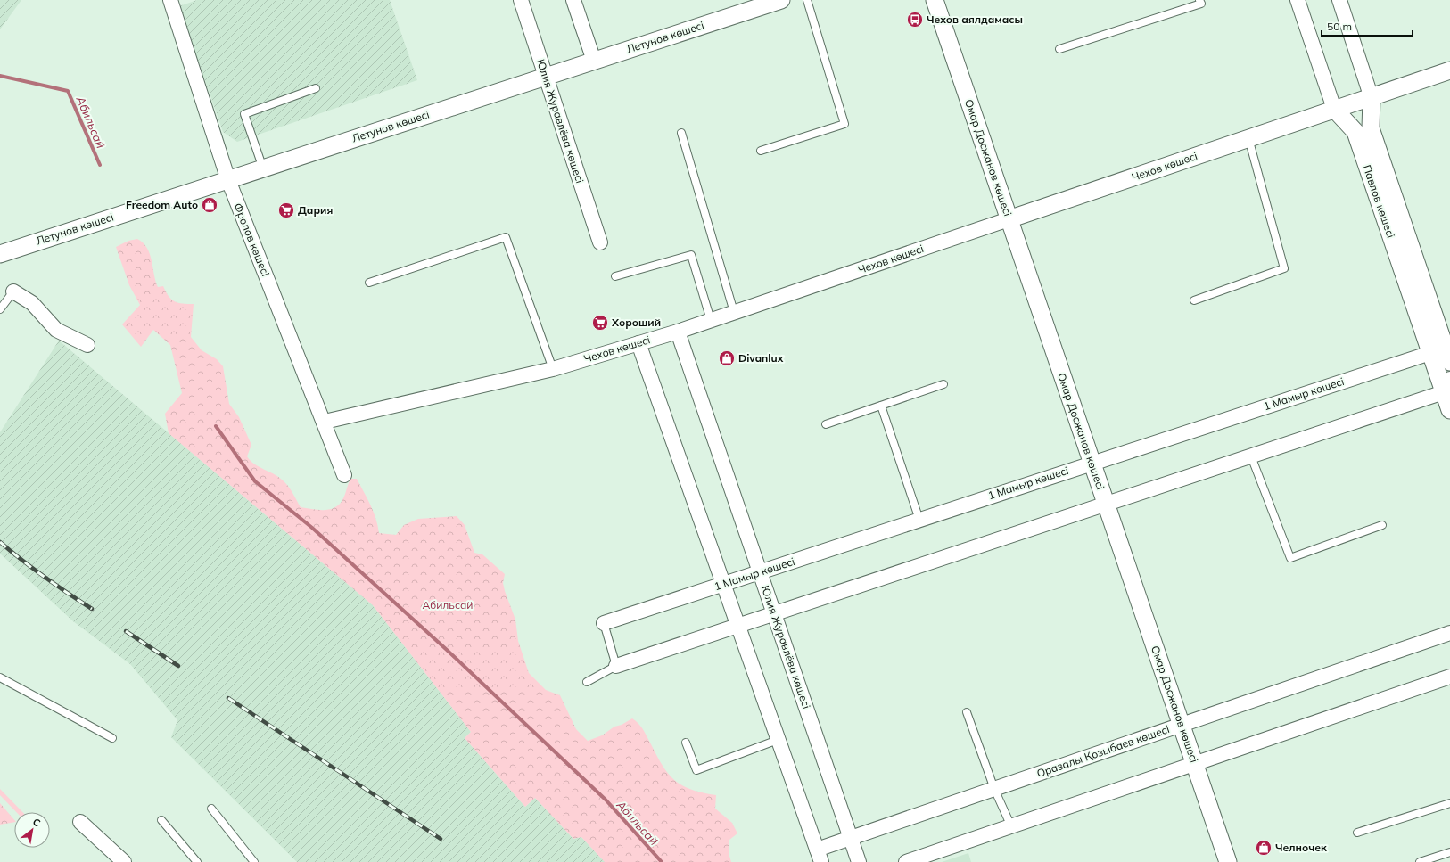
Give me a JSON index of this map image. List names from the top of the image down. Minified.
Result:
{"streets":{"street":["Летунов көшесі","Юлия Журавлёва көшесі","Омар Досжанов көшесі","Чехов көшесі","Павлов көшесі","Фролов көшесі","1 Мамыр көшесі","Оразалы Қозыбаев көшесі"]},"crossings":[["Летунов көшесі","Юлия Журавлёва көшесі"],["Летунов көшесі","Фролов көшесі"],["Юлия Журавлёва көшесі","Чехов көшесі"],["Юлия Журавлёва көшесі","1 Мамыр көшесі"],["Юлия Журавлёва көшесі","Оразалы Қозыбаев көшесі"],["Омар Досжанов көшесі","Чехов көшесі"],["Омар Досжанов көшесі","1 Мамыр көшесі"],["Омар Досжанов көшесі","Оразалы Қозыбаев көшесі"],["Чехов көшесі","Павлов көшесі"],["Чехов көшесі","Фролов көшесі"],["Павлов көшесі","1 Мамыр көшесі"]],"water":["Абильсай"],"parks":["Абильсай"],"places":{"bus stop":["Чехов аялдамасы"],"shop":["Freedom Auto","Divanlux","Челночек"],"supermarket":["Дария","Хороший"]},"scale_bar":"50 m","north":"top right"}
